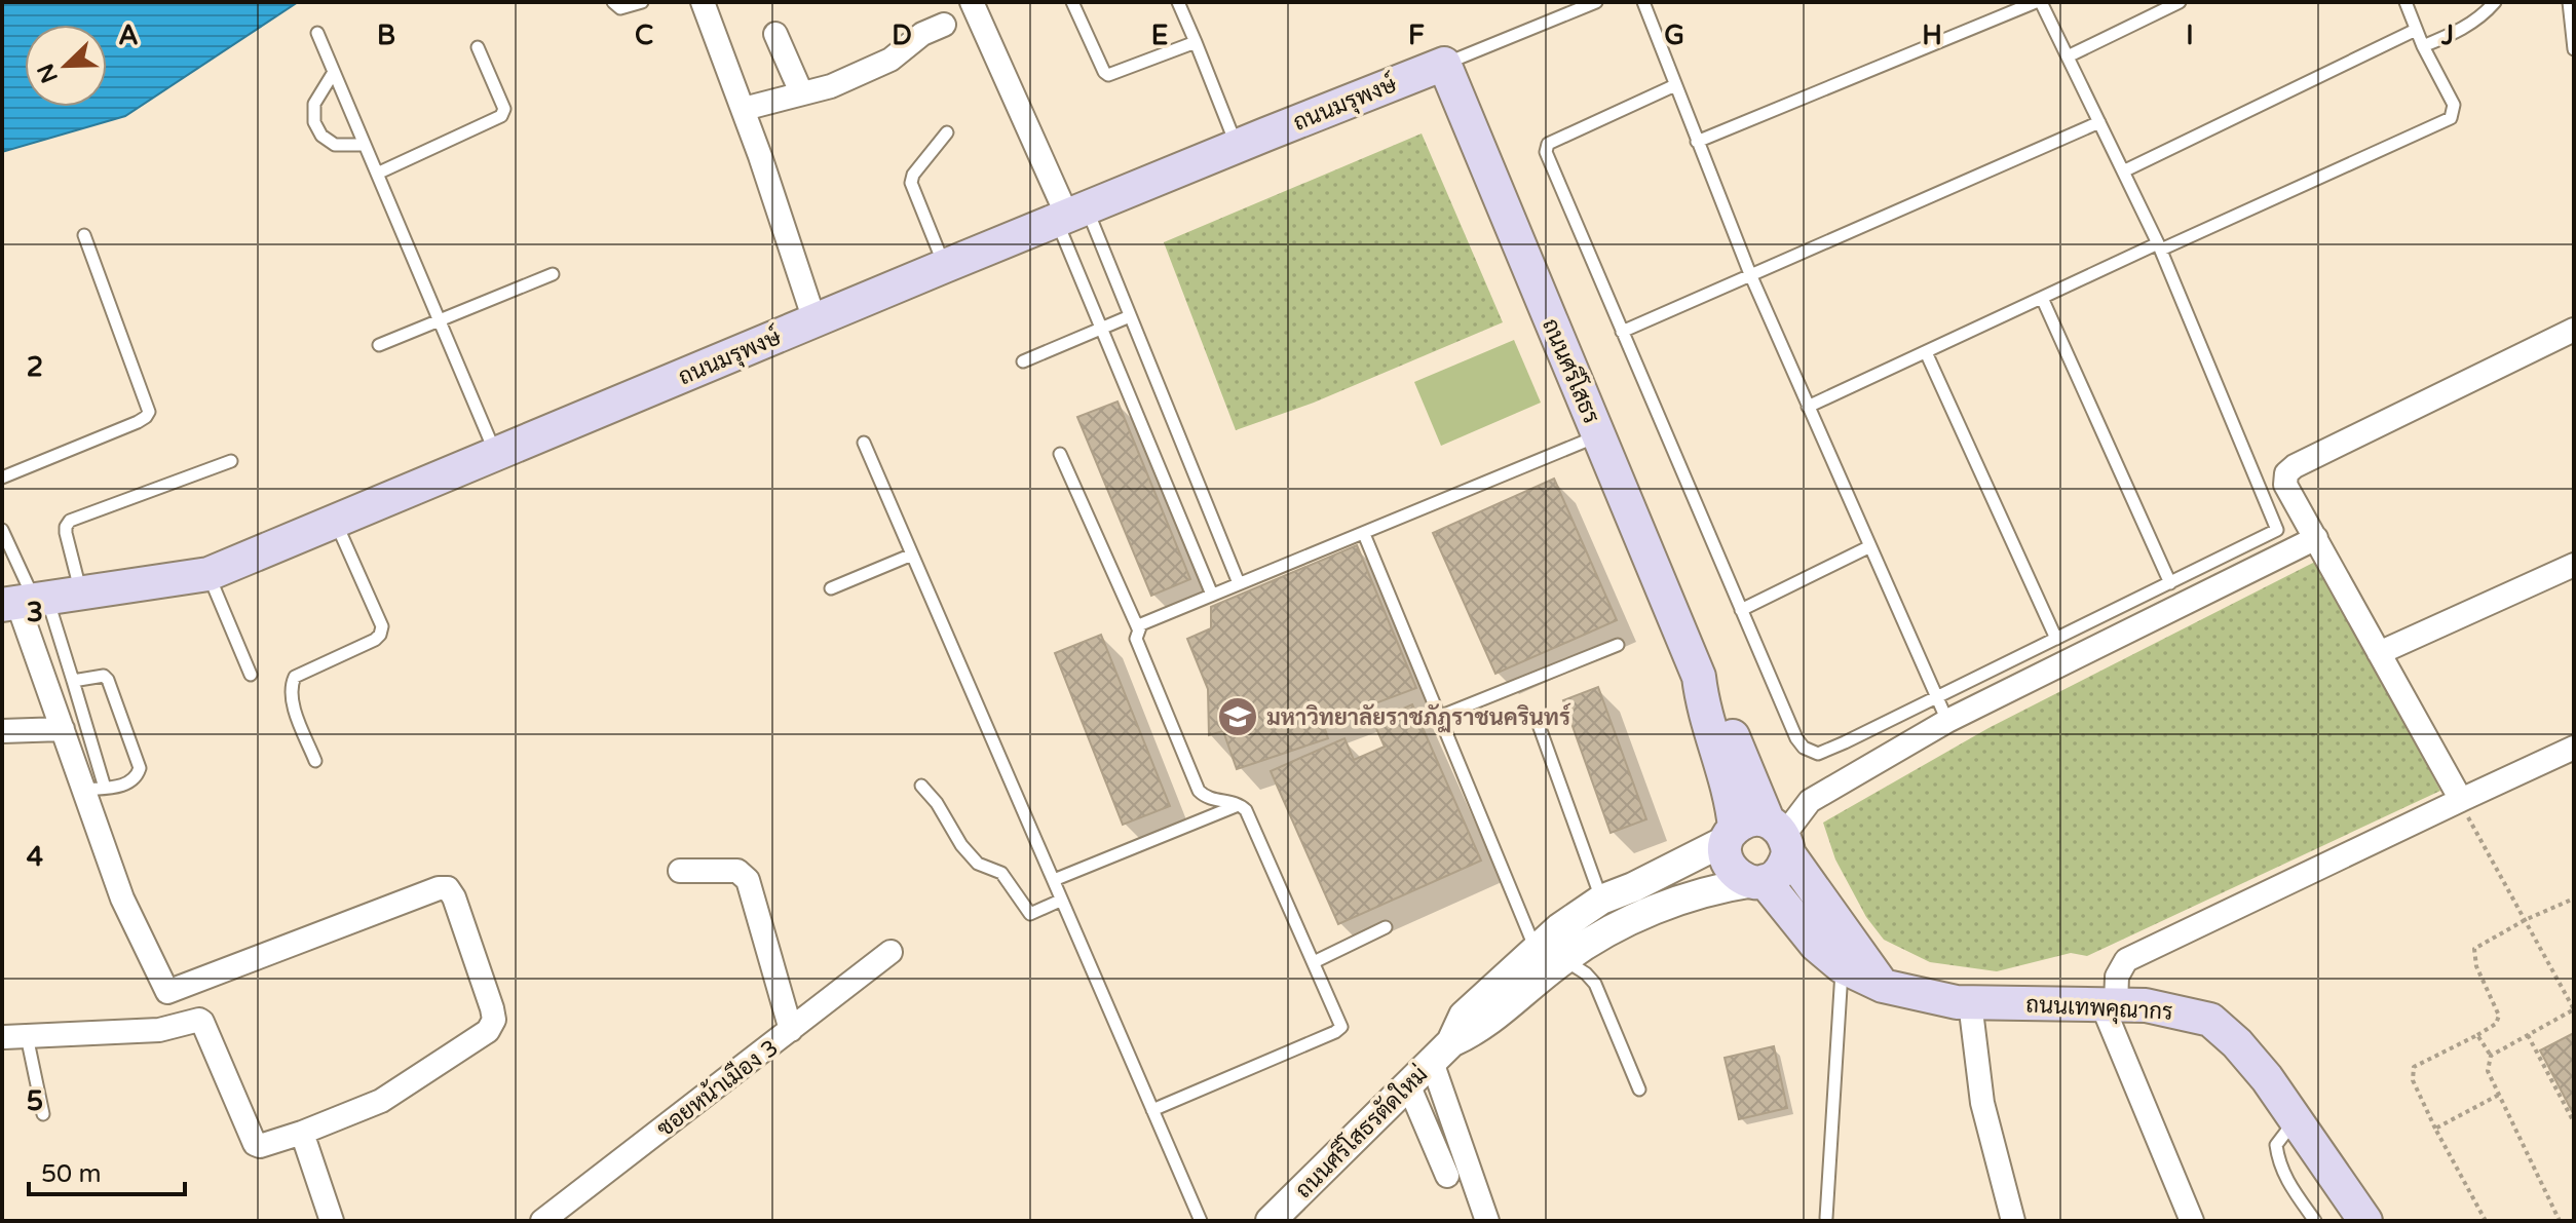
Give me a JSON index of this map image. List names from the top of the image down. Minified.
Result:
{"streets":{"main road":["ถนนมรุพงษ์","ถนนศรีโสธร","ถนนเทพคุณากร"],"street":["ซอยหน้าเมือง 3","ถนนศรีโสธรตัดใหม่"]},"crossings":[["ถนนมรุพงษ์","ถนนศรีโสธร"],["ถนนศรีโสธร","ถนนเทพคุณากร"],["ถนนศรีโสธร","ถนนศรีโสธรตัดใหม่"],["ถนนเทพคุณากร","ถนนศรีโสธรตัดใหม่"]],"places":{"school or university":["มหาวิทยาลัยราชภัฏราชนครินทร์"]},"scale_bar":"50 m","north":"bottom left","grid":{"columns":["A","B","C","D","E","F","G","H","I","J"],"rows":["2","3","4","5"]}}
